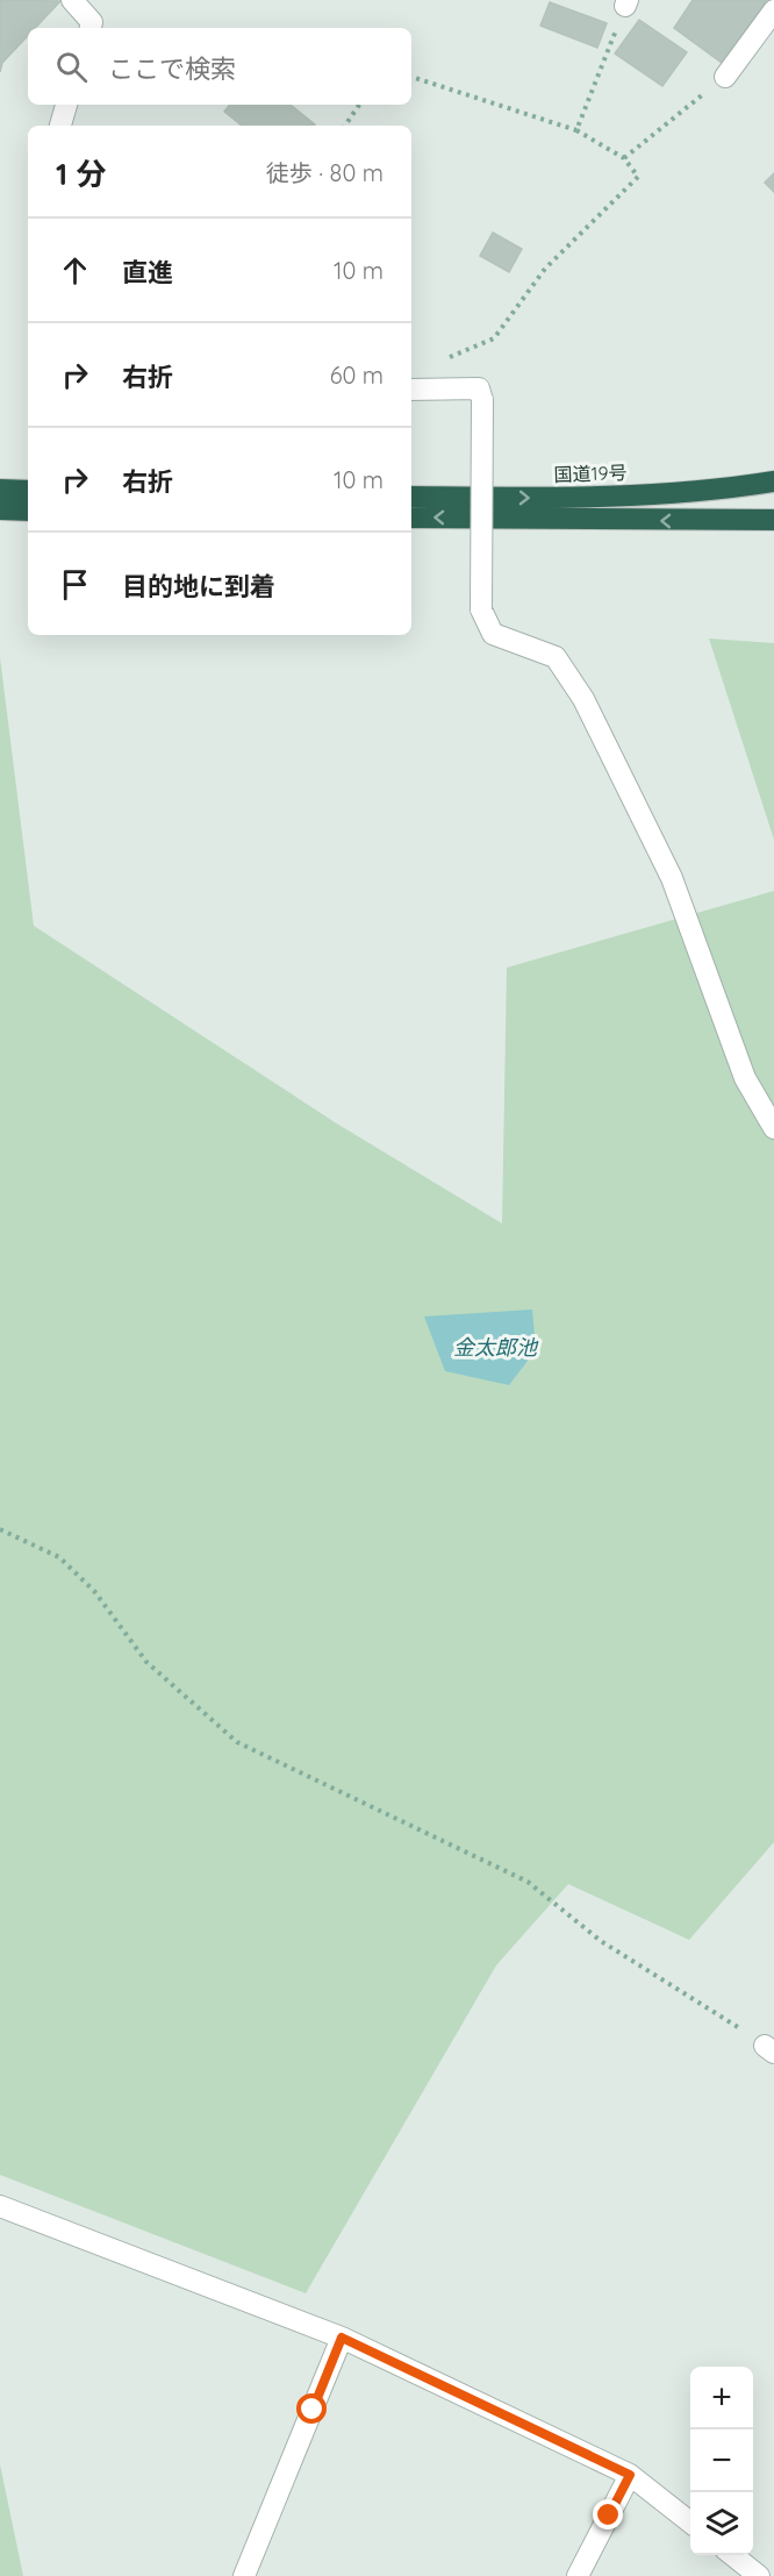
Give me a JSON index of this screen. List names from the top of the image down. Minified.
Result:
{"streets":{"highway":["国道19号"]},"water":["金太郎池"],"page":{"search":"ここで検索","heading":["1 分","徒歩 · 80 m"],"list":[["直進","10 m"],["右折","60 m"],["右折","10 m"],"目的地に到着"],"map_buttons":["+","−"]}}
